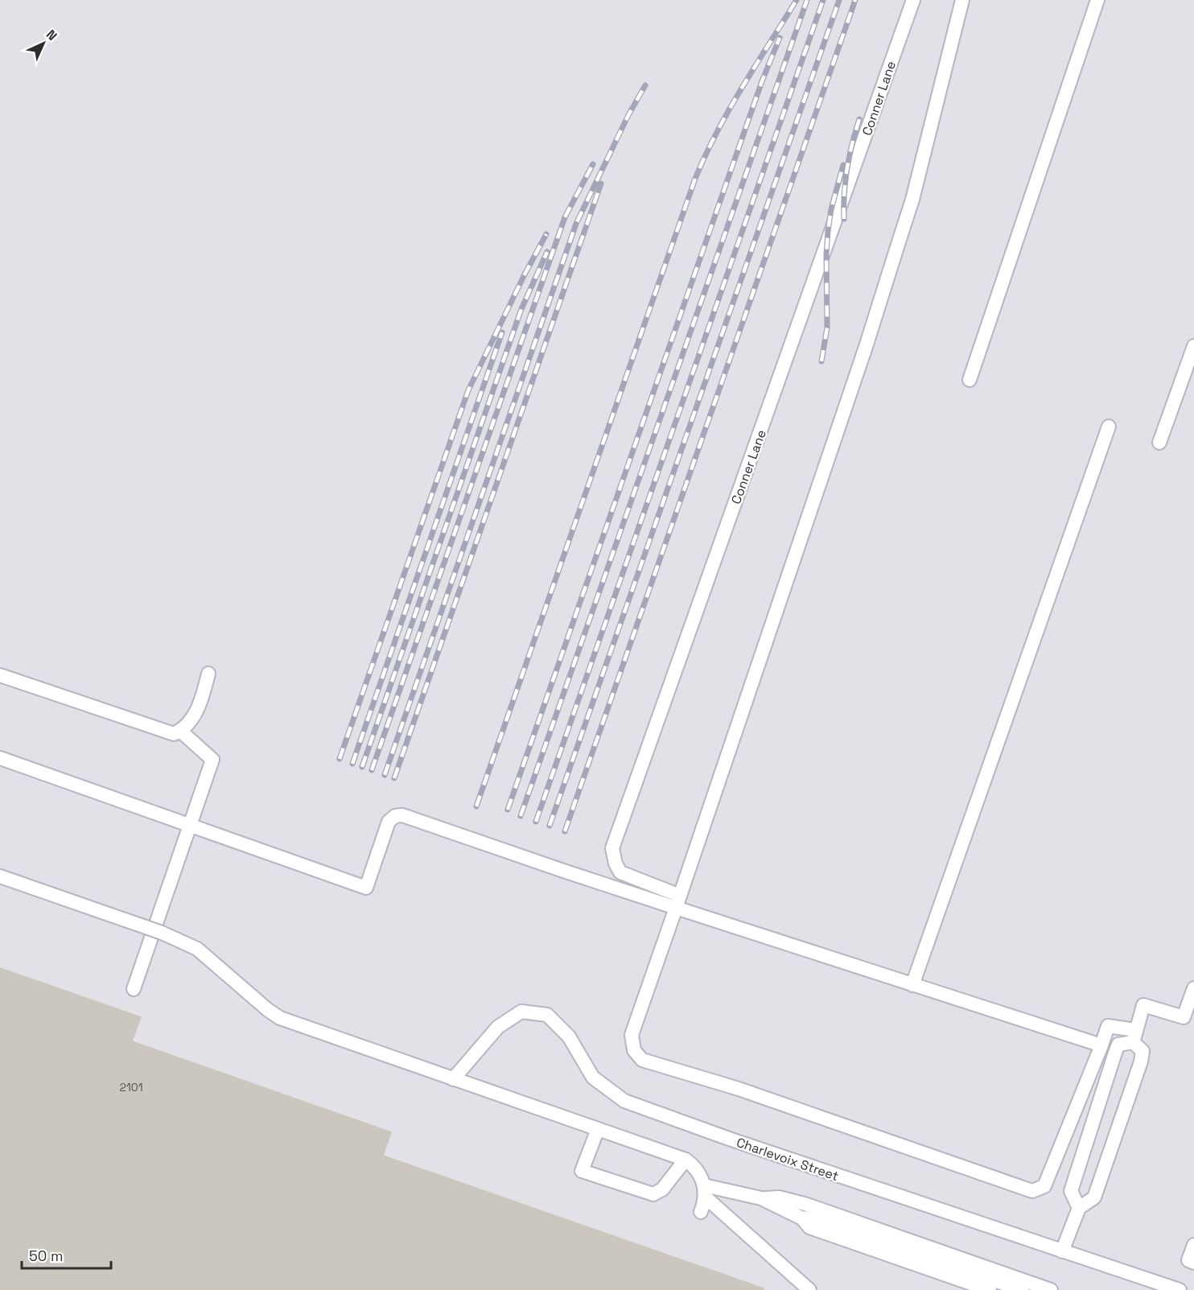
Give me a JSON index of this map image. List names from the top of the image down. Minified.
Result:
{"streets":{"street":["Conner Lane","Charlevoix Street"]},"house_numbers":["2101"],"scale_bar":"50 m","north":"top right"}
